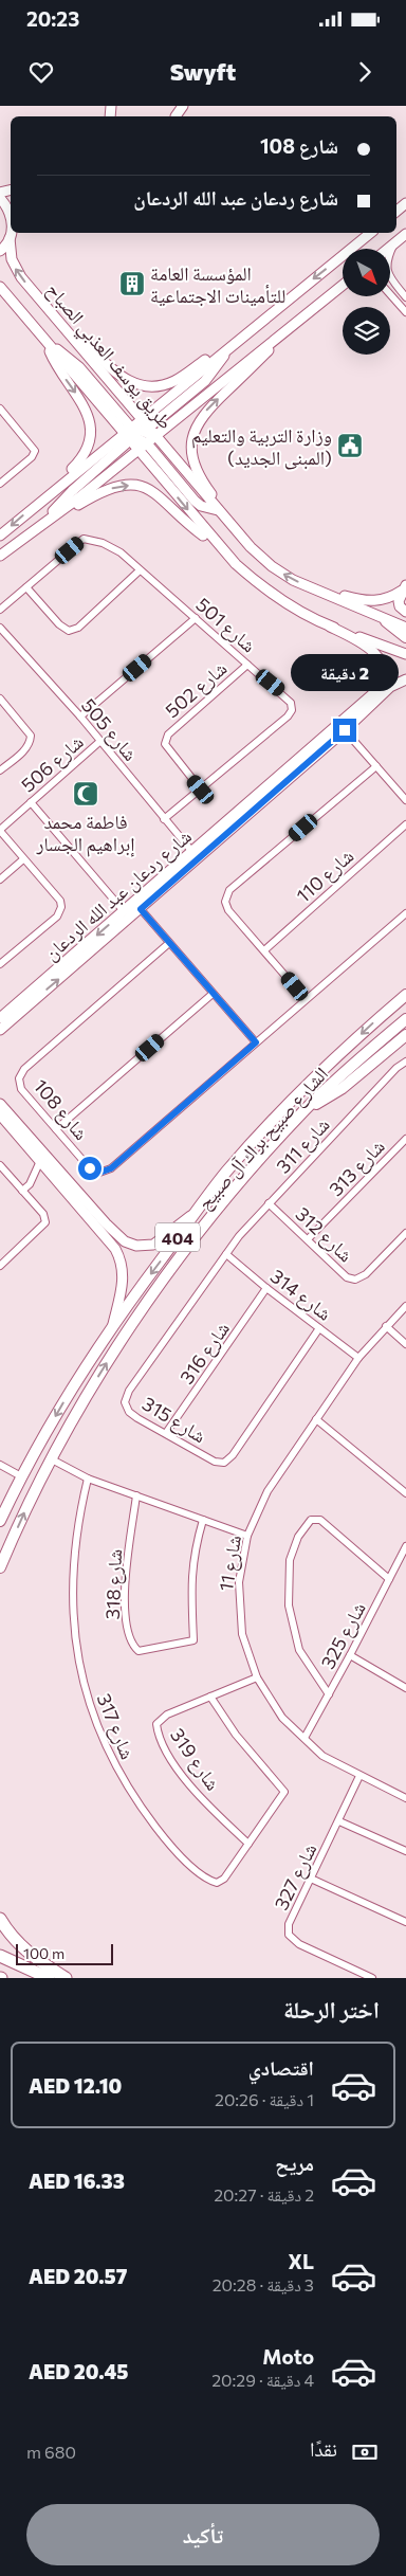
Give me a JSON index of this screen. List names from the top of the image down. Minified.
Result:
{"streets":{"main road":["الشارع صبيح براك آل صبيح","404"],"street":["طريق يوسف العذبي الصباح","شارع 501","شارع 502","شارع 505","شارع 506","شارع 110","شارع ردعان عبد الله الردعان","شارع 108","شارع 311","شارع 313","شارع 312","شارع 314","شارع 316","شارع 315","شارع 11","شارع 318","شارع 325","شارع 317","شارع 319","شارع 327"]},"crossings":[["شارع 501","شارع 502"],["شارع 501","شارع 505"],["شارع 505","شارع 506"],["شارع 505","شارع ردعان عبد الله الردعان"],["شارع 311","شارع 312"],["شارع 311","شارع 314"],["شارع 311","شارع 315"],["شارع 313","شارع 312"],["شارع 314","شارع 316"],["شارع 314","شارع 315"],["شارع 314","شارع 11"],["شارع 316","شارع 315"],["شارع 11","شارع 325"],["شارع 11","شارع 319"],["شارع 11","شارع 327"],["شارع 317","شارع 319"]],"places":{"building":["المؤسسة العامة للتأمينات الاجتماعية"],"public building":["وزارة التربية والتعليم (المبنى الجديد)"],"mosque":["فاطمة محمد إبراهيم الجسار"]},"scale_bar":"100 m","north":"bottom right","page":{"status":"20:23","header":"Swyft","banner":["شارع 108","شارع ردعان عبد الله الردعان"],"bubble":"2 دقيقة","scale":"100 m","heading":"اختر الرحلة","list":[{"name":"اقتصادي","note":"1 دقيقة · 20:26","value":"AED 12.10"},{"name":"مريح","note":"2 دقيقة · 20:27","value":"AED 16.33"},{"name":"XL","note":"3 دقيقة · 20:28","value":"AED 20.57"},{"name":"Moto","note":"4 دقيقة · 20:29","value":"AED 20.45"}],"pay":["نقدًا","680 m"],"buttons":"تأكيد"}}
